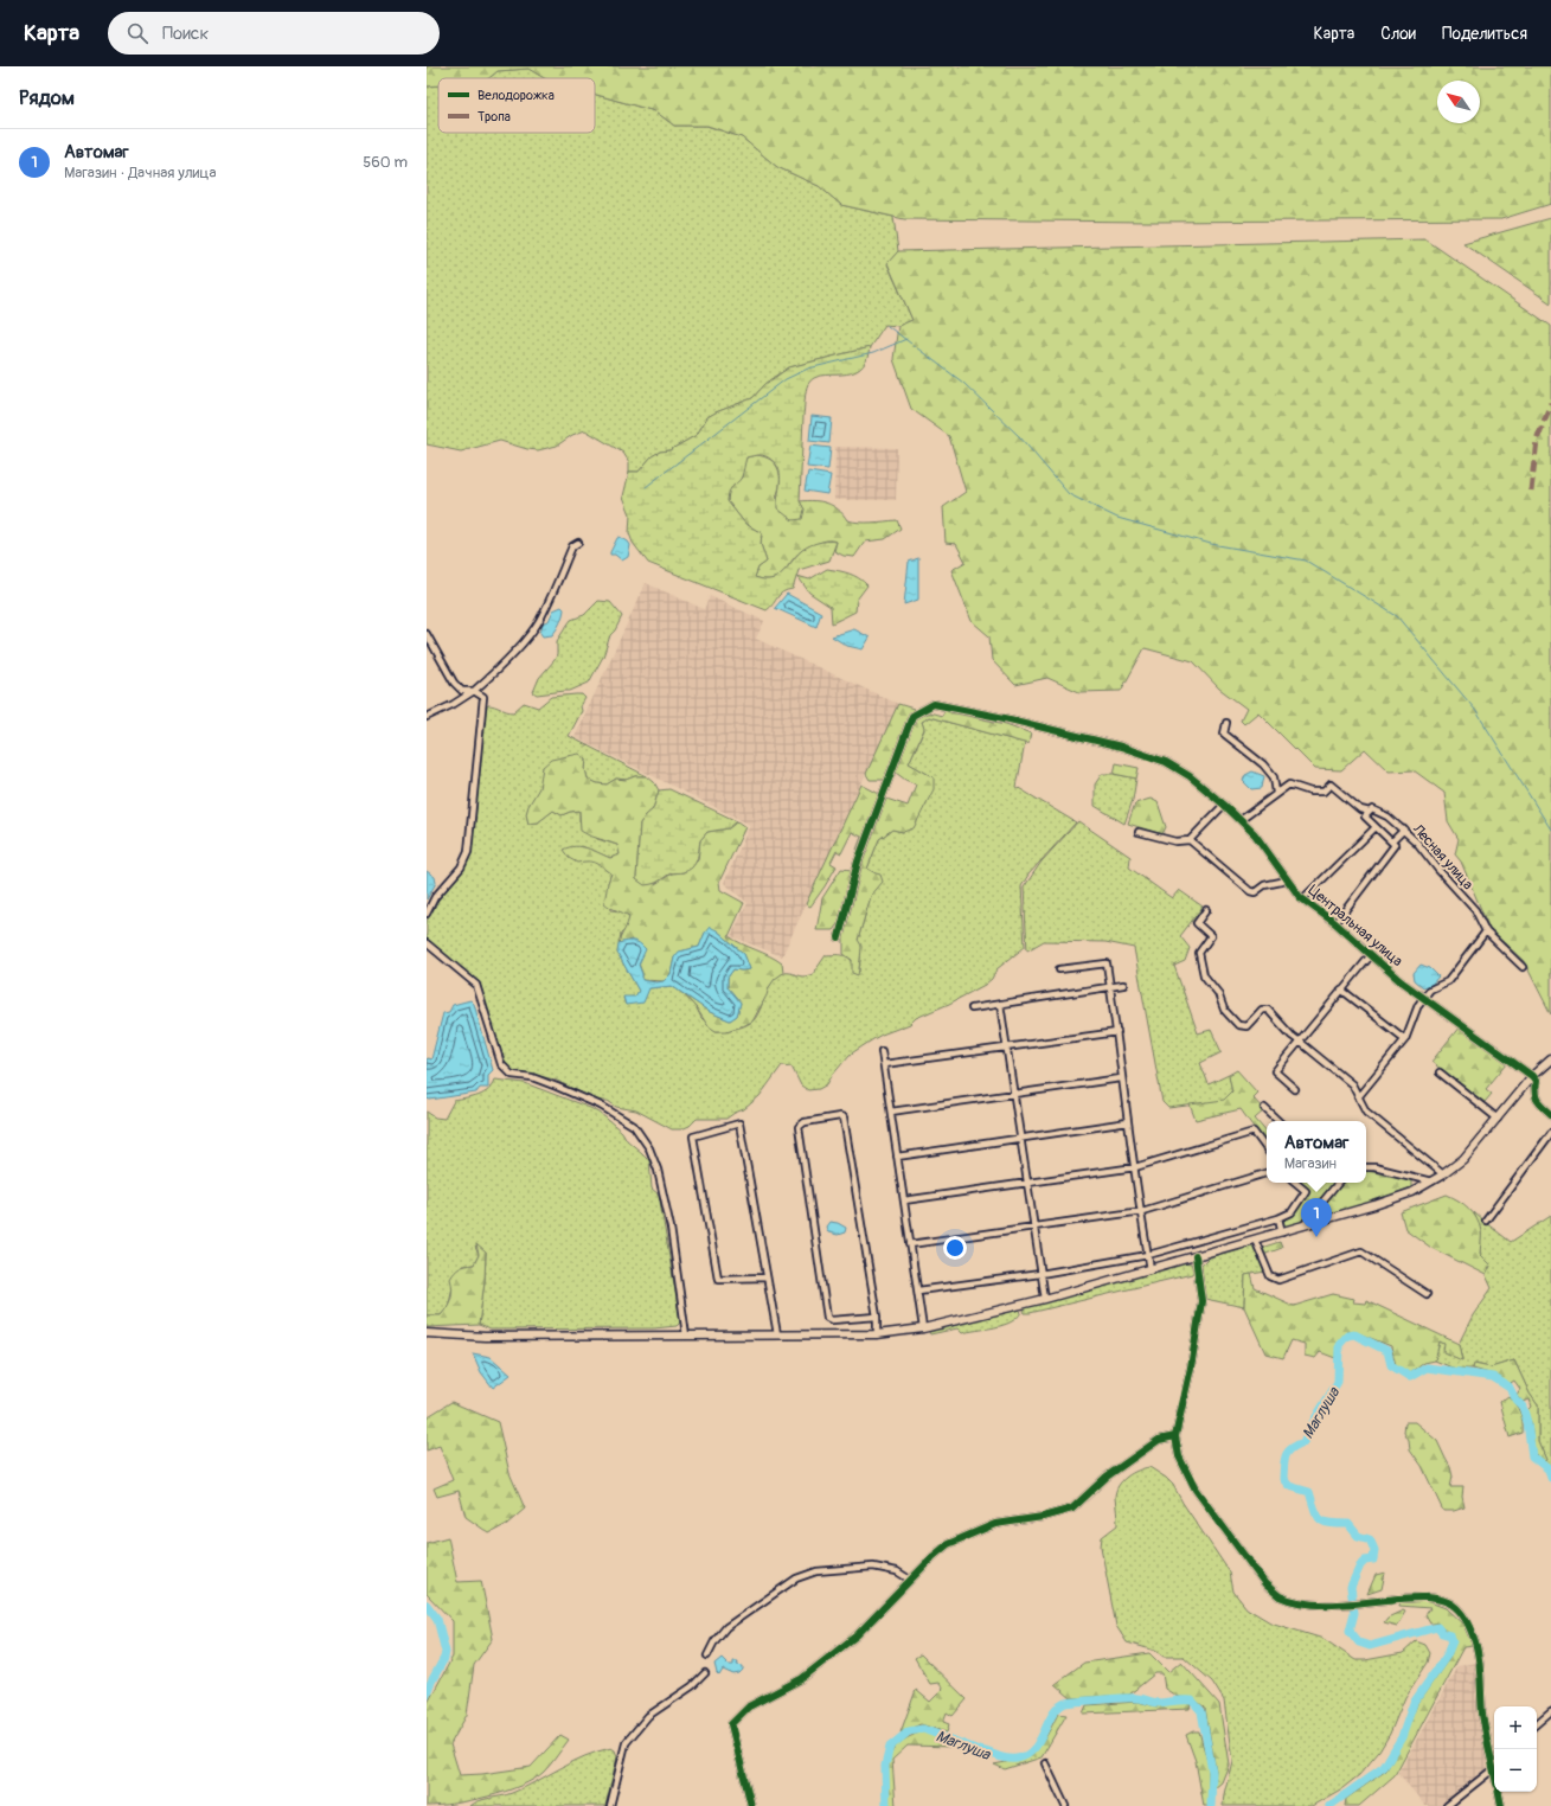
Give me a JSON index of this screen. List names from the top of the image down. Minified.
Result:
{"streets":{"street":["Лесная улица","Центральная улица"]},"water":["Маглуша"],"legend":["Велодорожка","Тропа"],"north":"top left","page":{"header":"Карта","search":"Поиск","nav":["Карта","Слои","Поделиться"],"heading":"Рядом","list":[{"mark":"1","name":"Автомаг","note":"Магазин · Дачная улица","value":"560 m"}],"popup":["Автомаг","Магазин"],"pins":"1","map_buttons":["+","−"]}}
